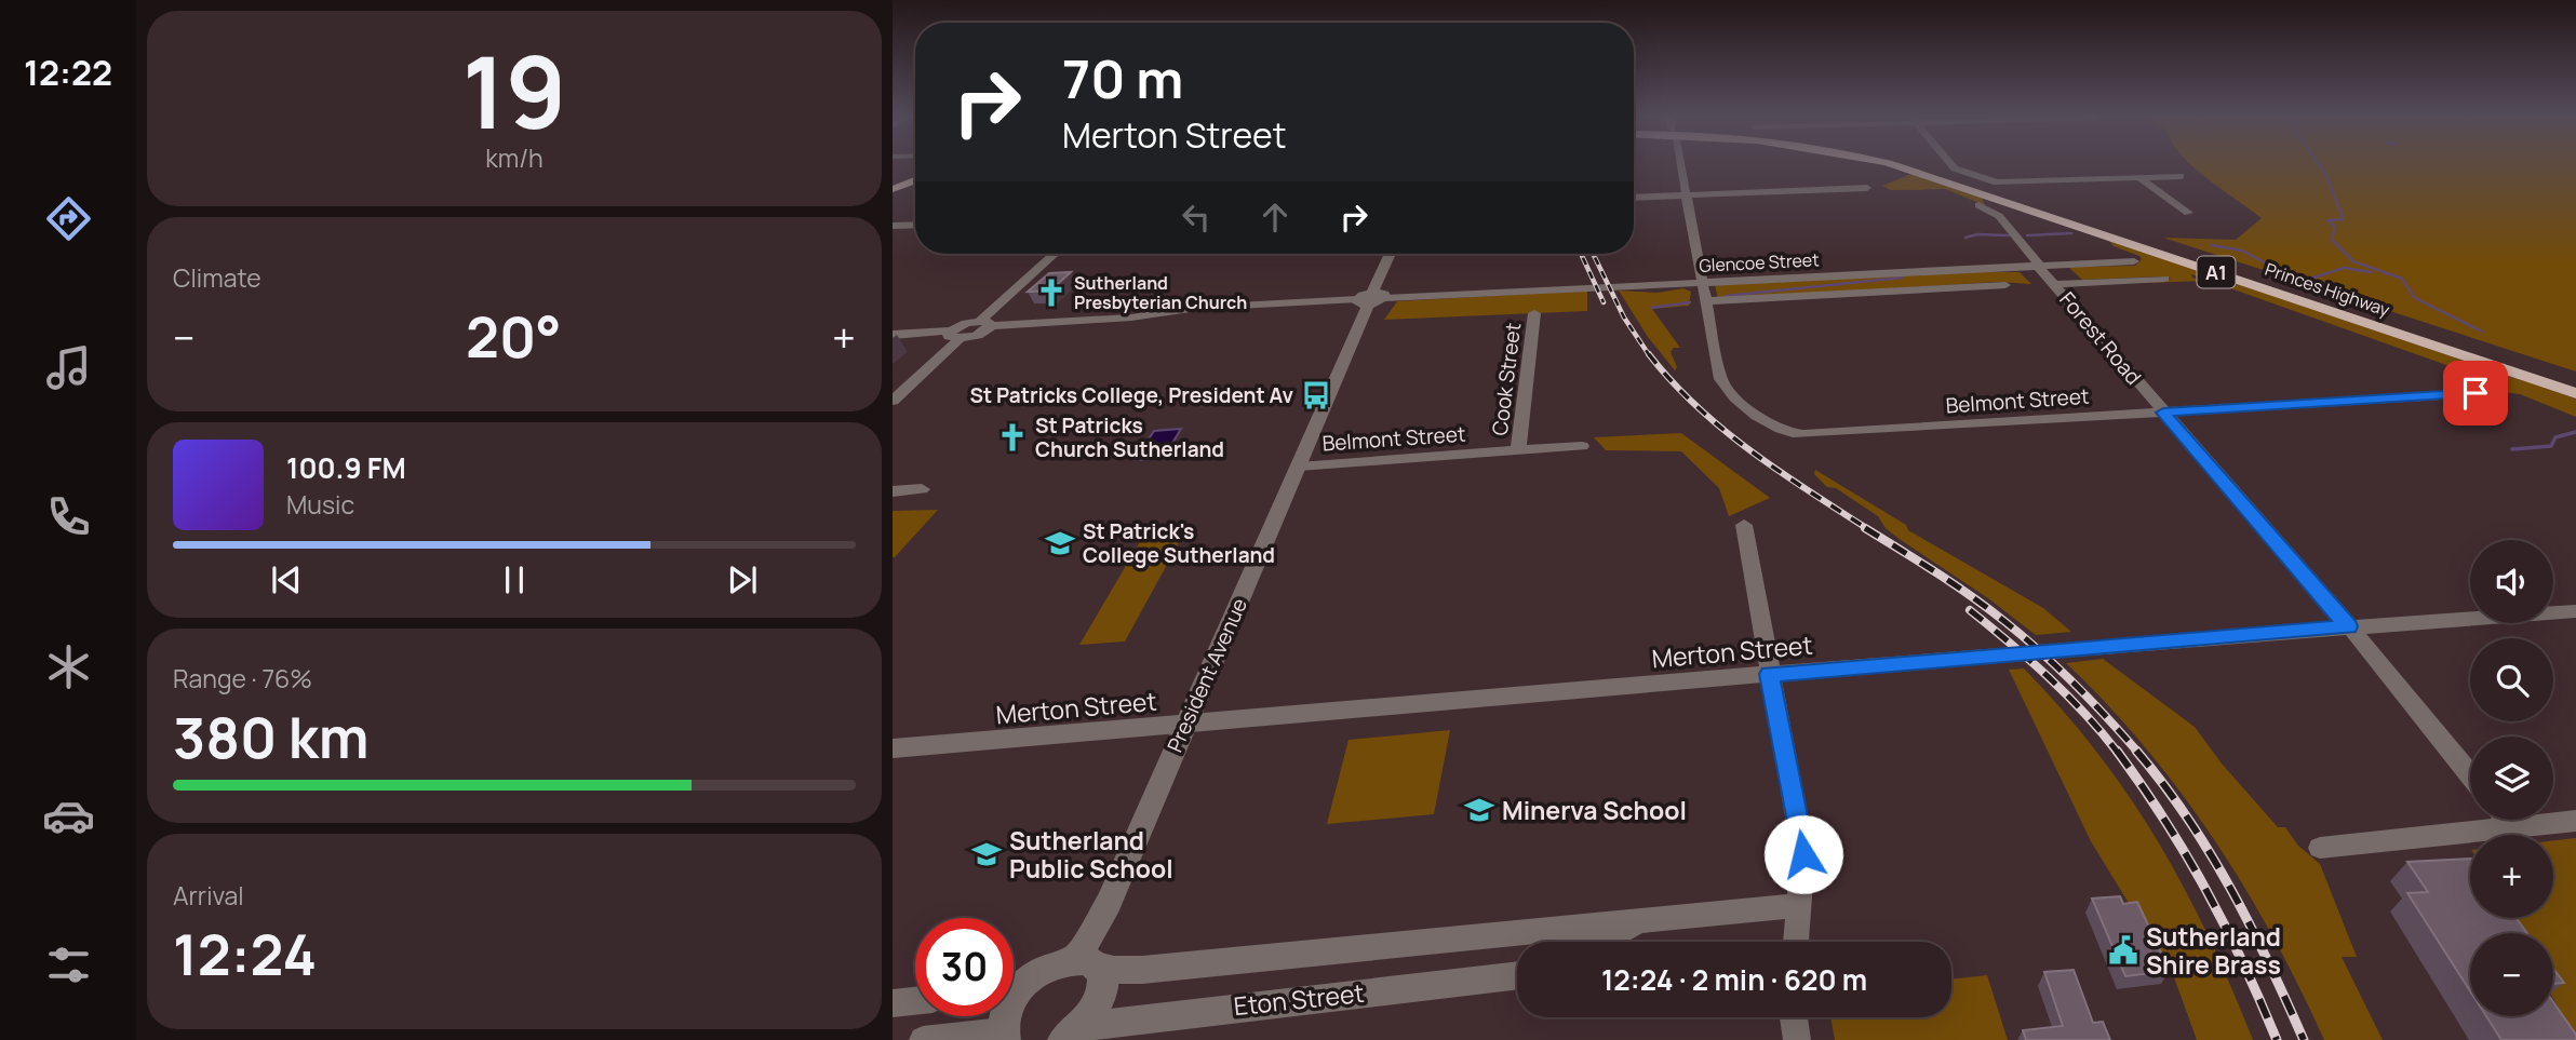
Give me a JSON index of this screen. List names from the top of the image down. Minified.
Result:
{"streets":{"highway":["A1","Princes Highway"],"street":["Glencoe Street","Forest Road","Cook Street","Belmont Street","Merton Street","President Avenue","Eton Street"]},"crossings":[["Glencoe Street","Forest Road"],["Glencoe Street","Belmont Street"],["Glencoe Street","President Avenue"],["Forest Road","Belmont Street"],["Forest Road","Merton Street"],["Cook Street","Belmont Street"],["Belmont Street","President Avenue"],["Merton Street","President Avenue"],["President Avenue","Eton Street"]],"places":{"church":["Sutherland Presbyterian Church","St Patricks Church Sutherland"],"bus stop":["St Patricks College, President Av"],"school or university":["St Patrick's College Sutherland","Minerva School","Sutherland Public School"],"public building":["Sutherland Shire Brass"]},"page":{"tabs":"12:22","tile":[["19","km/h"],"Climate",["Range · 76%","380 km"],["Arrival","12:24"]],"turn":["70 m","Merton Street"],"heat":["−","20°","+"],"song":["100.9 FM","Music"],"map_buttons":["+","−"],"limit":"30","trip":"12:24 · 2 min · 620 m"}}
